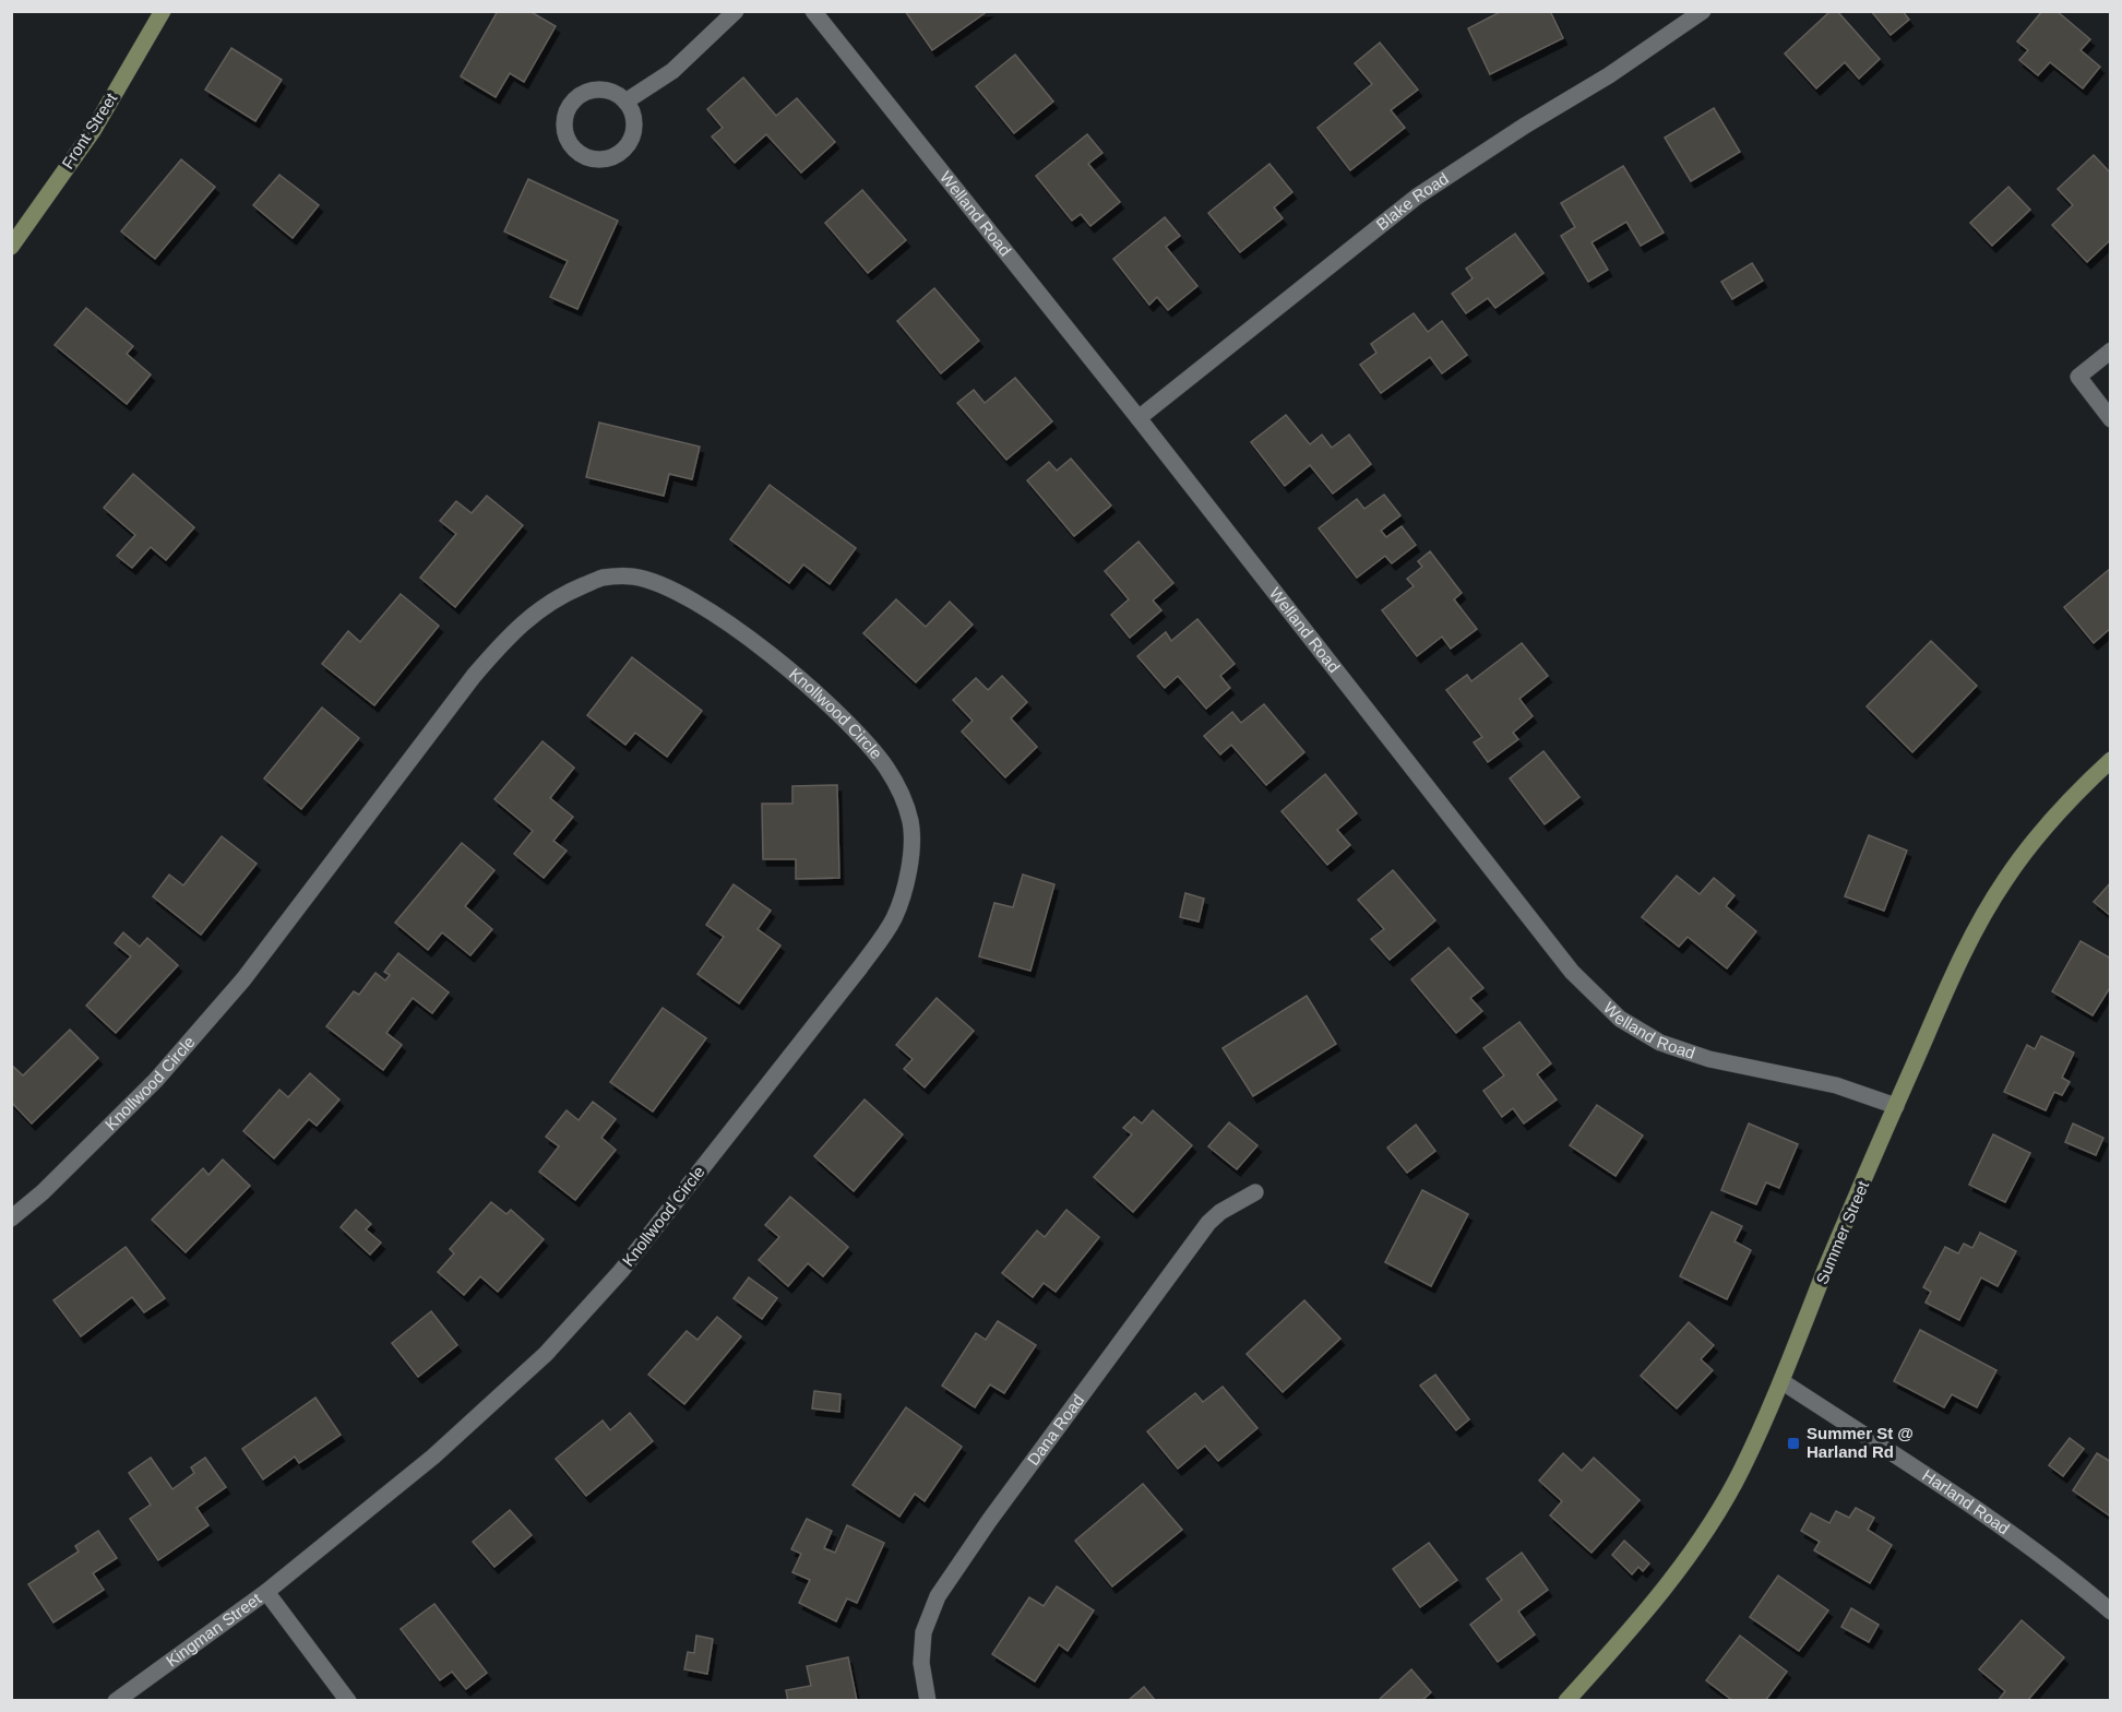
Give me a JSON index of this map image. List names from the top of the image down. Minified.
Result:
{"streets":{"street":["Front Street","Blake Road","Welland Road","Knollwood Circle","Summer Street","Dana Road","Harland Road","Kingman Street"]},"crossings":[["Blake Road","Welland Road"],["Welland Road","Summer Street"],["Knollwood Circle","Kingman Street"],["Summer Street","Harland Road"]],"places":{"transit":["Summer St @ Harland Rd"]}}
